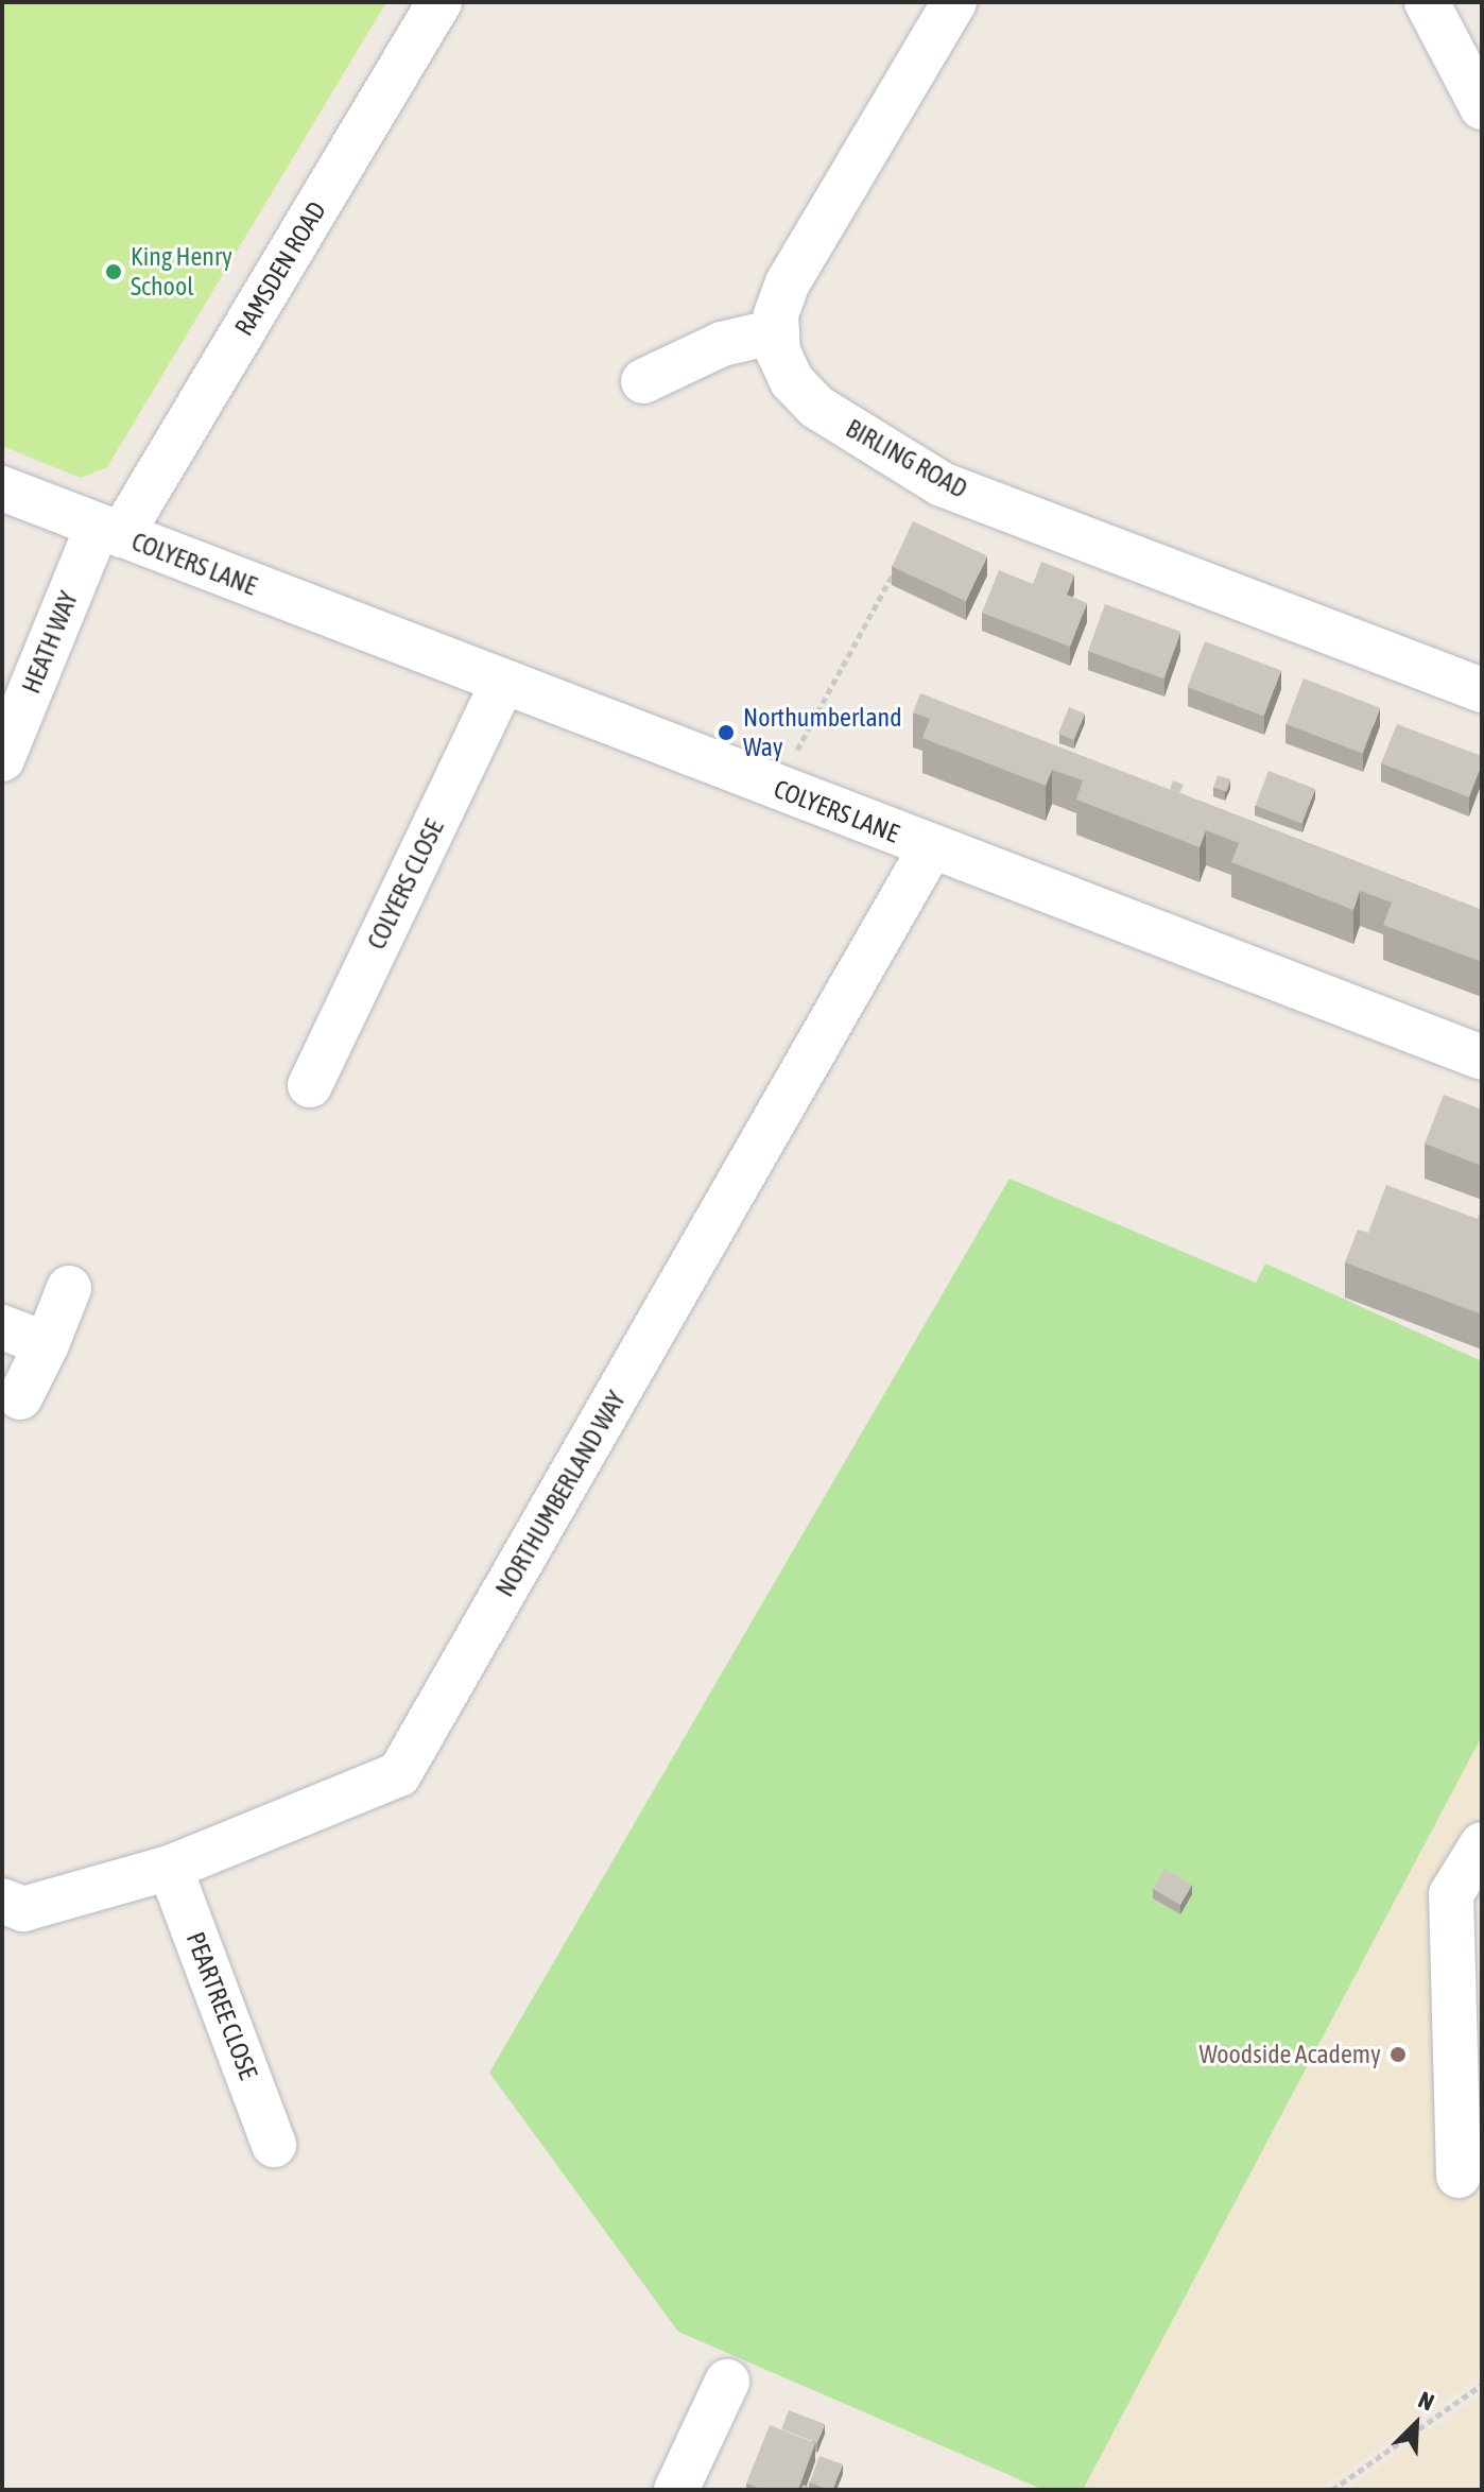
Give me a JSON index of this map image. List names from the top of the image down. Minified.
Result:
{"streets":{"street":["RAMSDEN ROAD","BIRLING ROAD","COLYERS LANE","HEATH WAY","COLYERS CLOSE","NORTHUMBERLAND WAY","PEARTREE CLOSE"]},"crossings":[["RAMSDEN ROAD","COLYERS LANE"],["RAMSDEN ROAD","HEATH WAY"],["COLYERS LANE","HEATH WAY"],["COLYERS LANE","COLYERS CLOSE"],["COLYERS LANE","NORTHUMBERLAND WAY"],["NORTHUMBERLAND WAY","PEARTREE CLOSE"]],"places":["King Henry School","Northumberland Way","Woodside Academy"],"north":"top right"}
